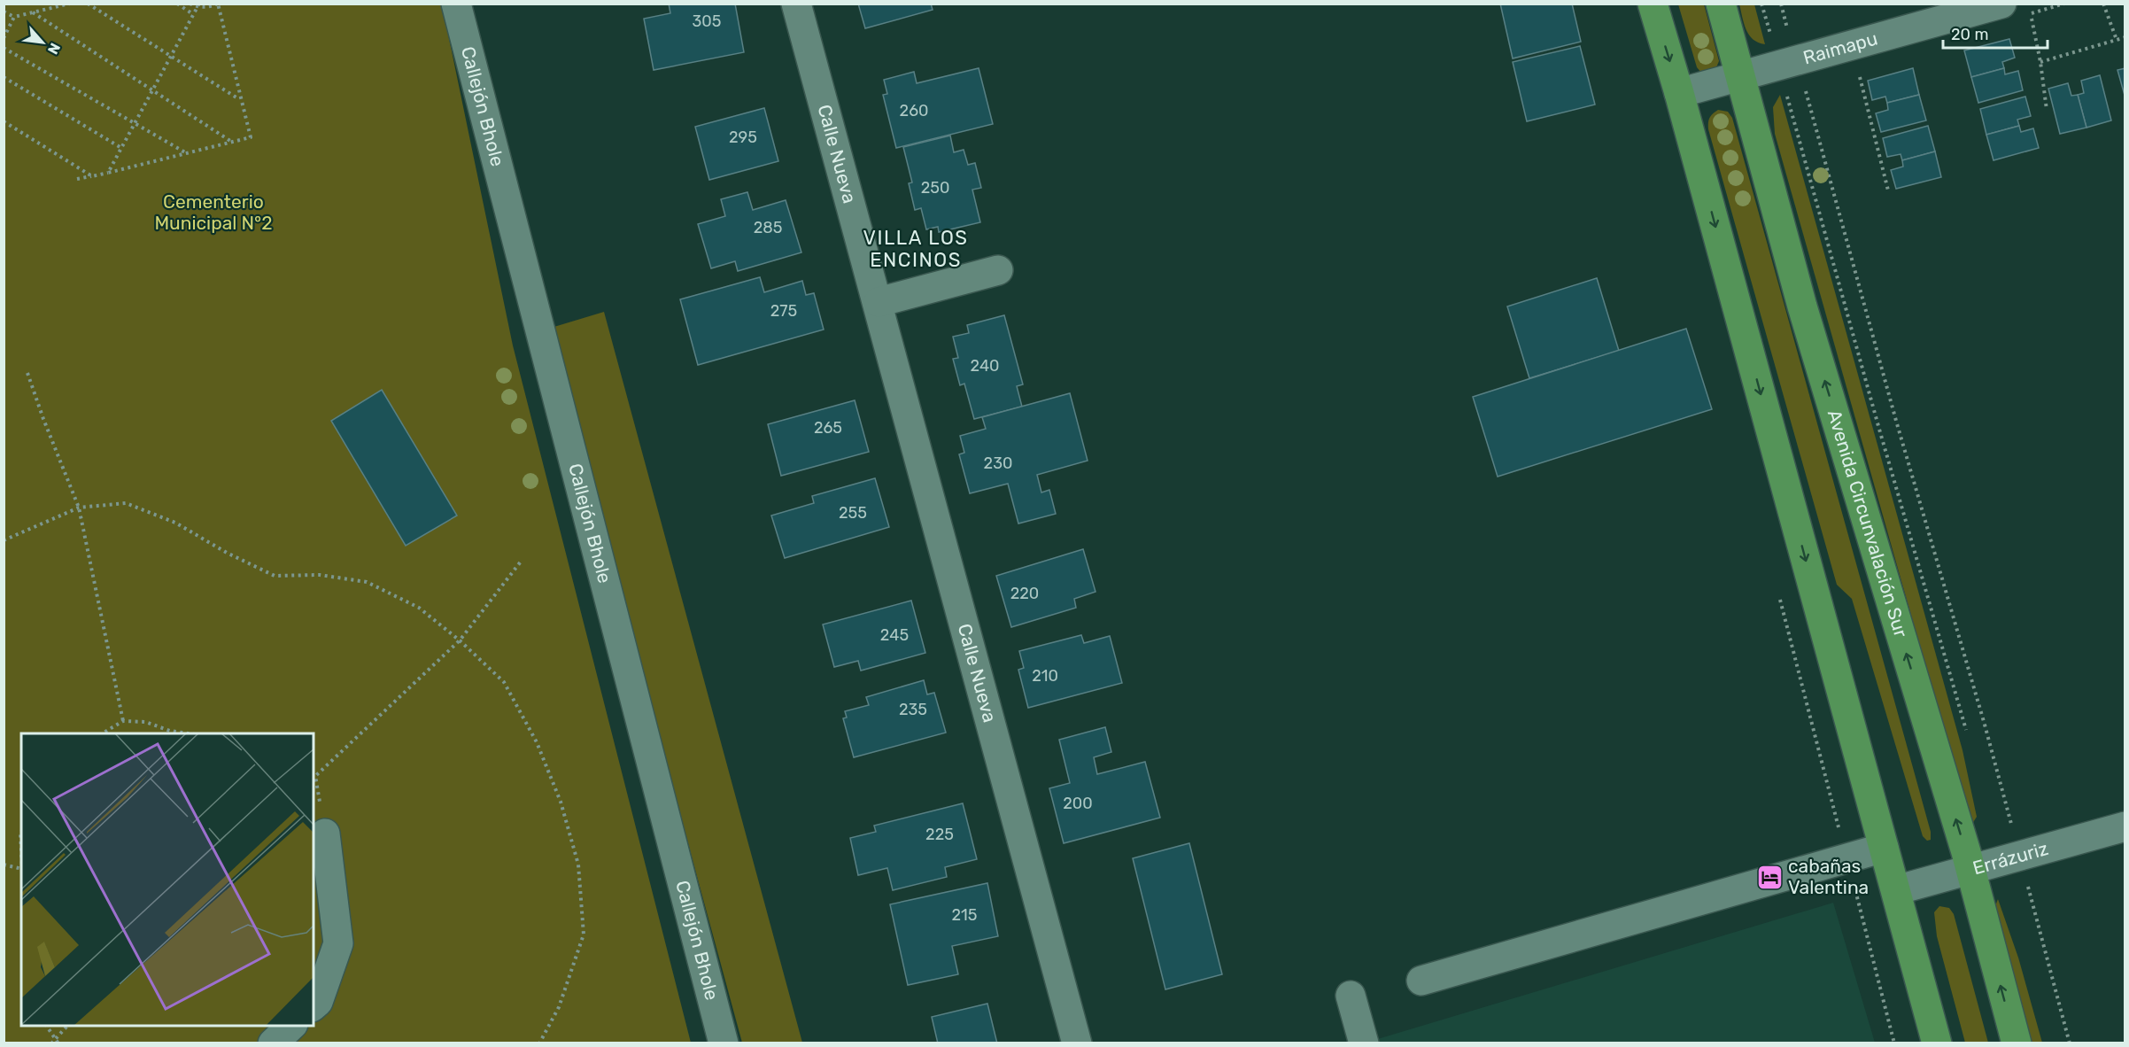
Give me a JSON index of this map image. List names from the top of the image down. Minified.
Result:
{"streets":{"main road":["Avenida Circunvalación Sur"],"street":["Raimapu","Callejón Bhole","Calle Nueva","Errázuriz"]},"crossings":[["Raimapu","Avenida Circunvalación Sur"],["Avenida Circunvalación Sur","Errázuriz"]],"districts":["VILLA LOS ENCINOS"],"parks":["Cementerio Municipal N°2"],"places":{"hotel":["cabañas Valentina"]},"house_numbers":["305","260","295","250","285","275","240","265","230","255","220","245","210","235","200","225","215"],"scale_bar":"20 m","north":"bottom right"}
